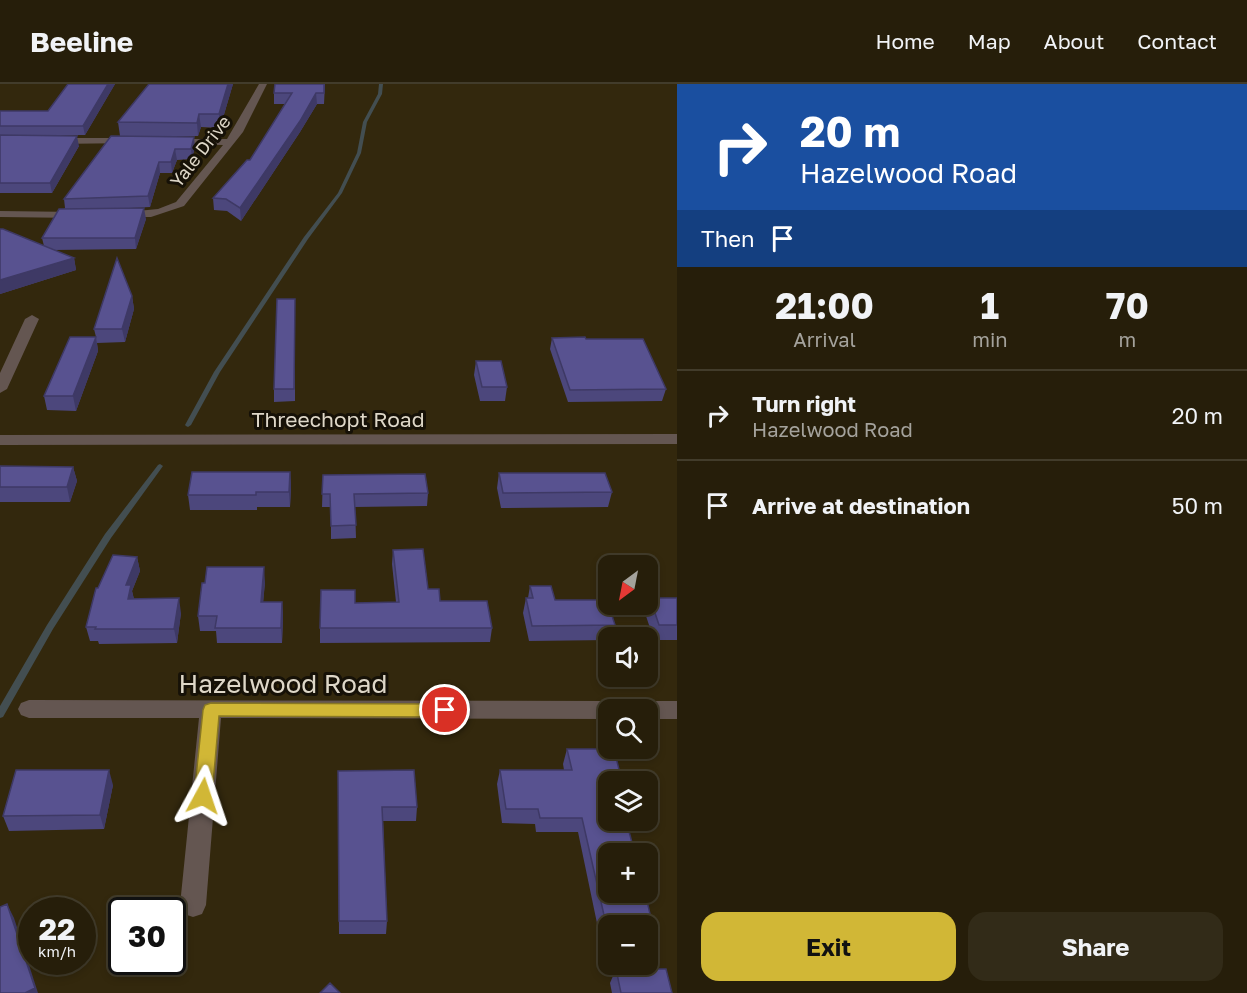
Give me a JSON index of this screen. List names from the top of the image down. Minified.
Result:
{"streets":{"street":["Yale Drive","Threechopt Road","Hazelwood Road"]},"north":"bottom left","page":{"header":"Beeline","nav":["Home","Map","About","Contact"],"turn":["20 m","Hazelwood Road"],"then":"Then","eta":["21:00","Arrival","1","min","70","m"],"list":[{"name":"Turn right","note":"Hazelwood Road","value":"20 m"},{"name":"Arrive at destination","value":"50 m"}],"map_buttons":["+","−"],"speed":"22 km/h","limit":"30","buttons":["Exit","Share"]}}
